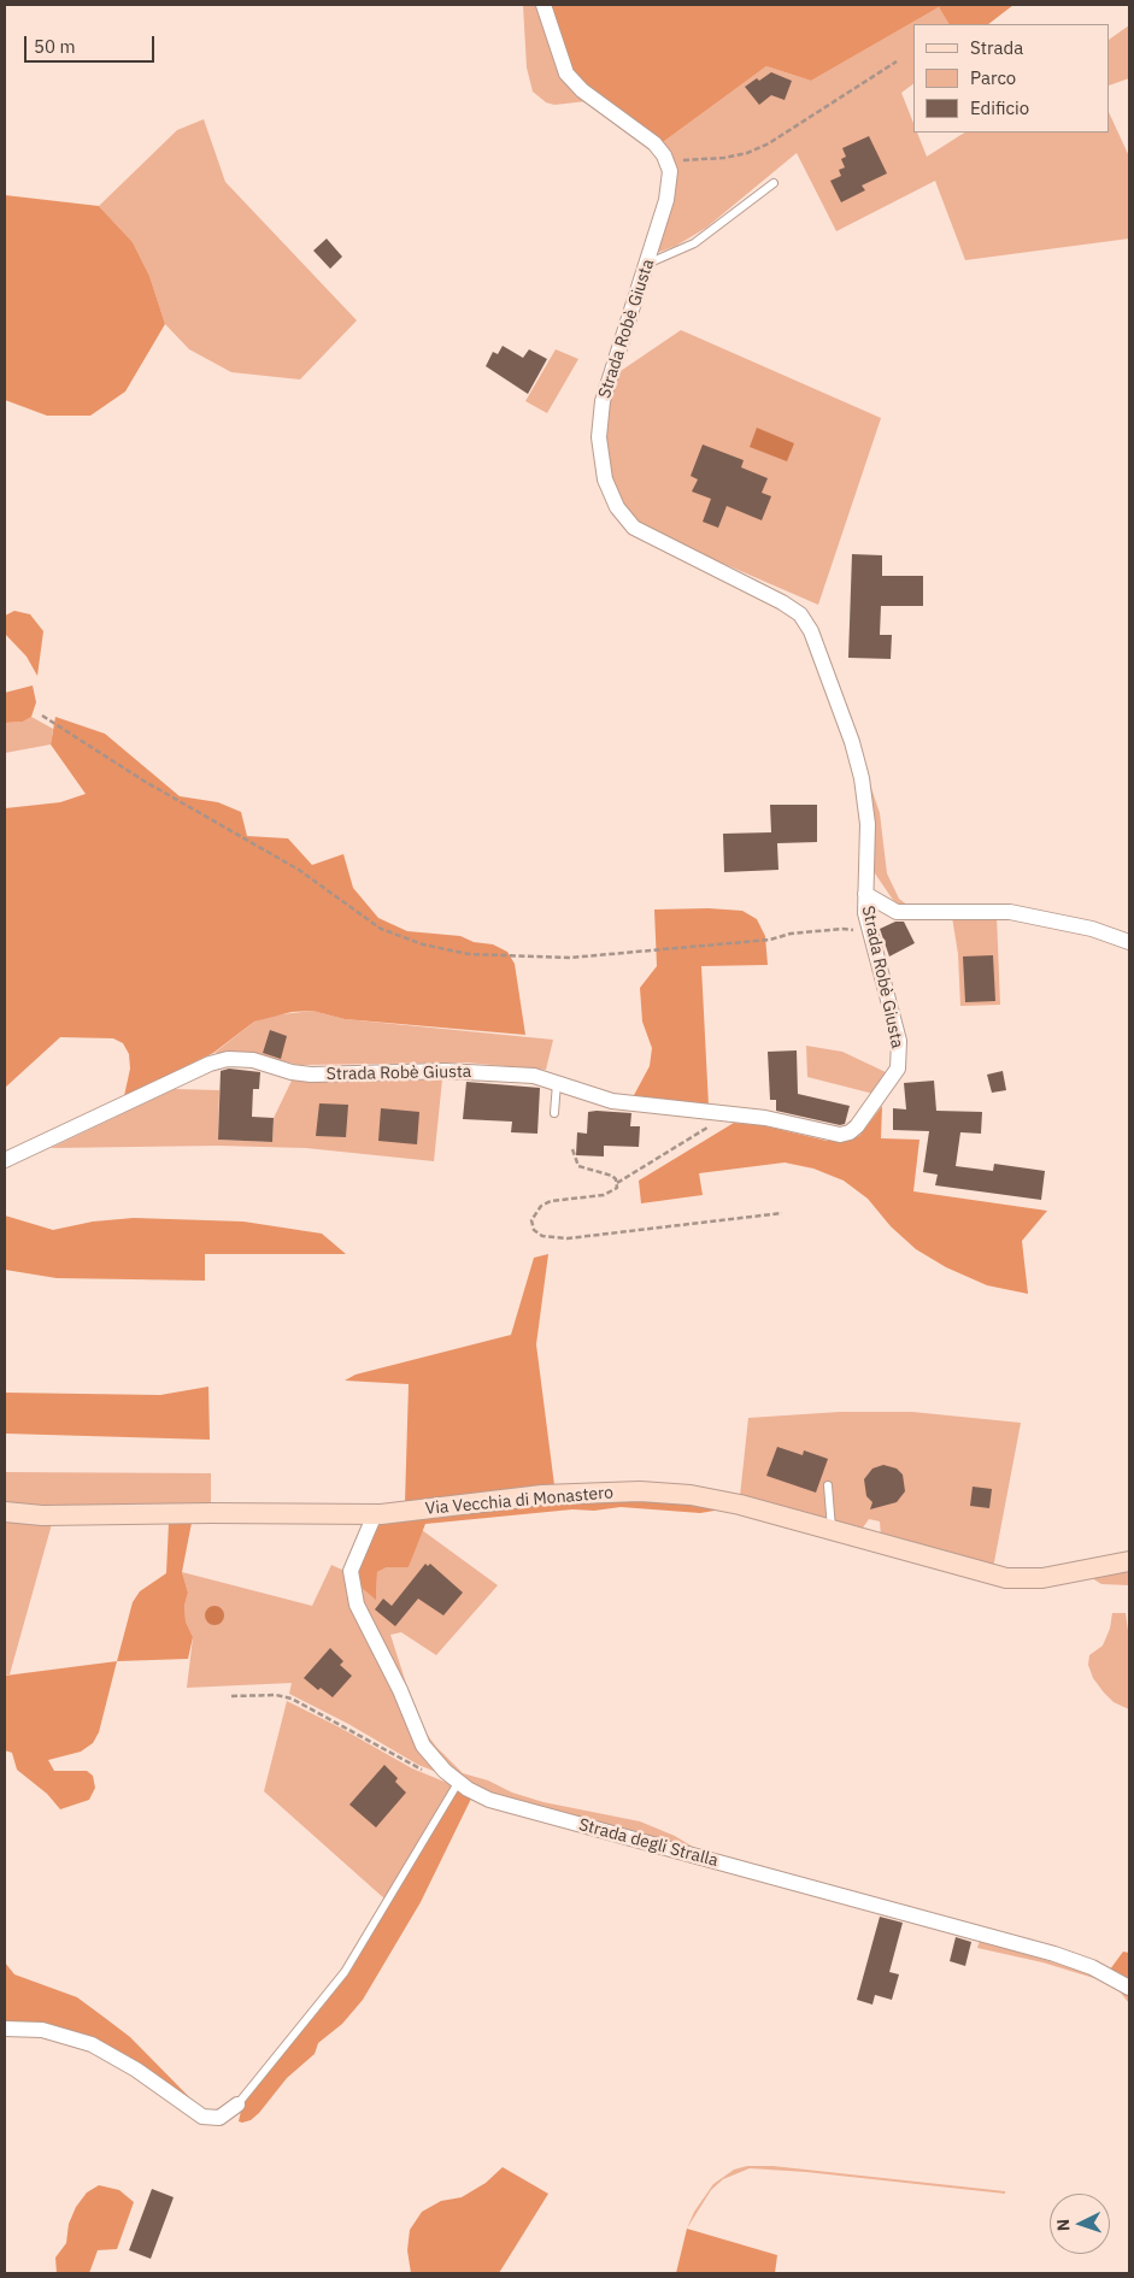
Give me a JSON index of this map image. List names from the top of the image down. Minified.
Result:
{"streets":{"street":["Strada Robè Giusta","Via Vecchia di Monastero","Strada degli Stralla"]},"crossings":[["Via Vecchia di Monastero","Strada degli Stralla"]],"legend":["Strada","Parco","Edificio"],"scale_bar":"50 m","north":"left"}
